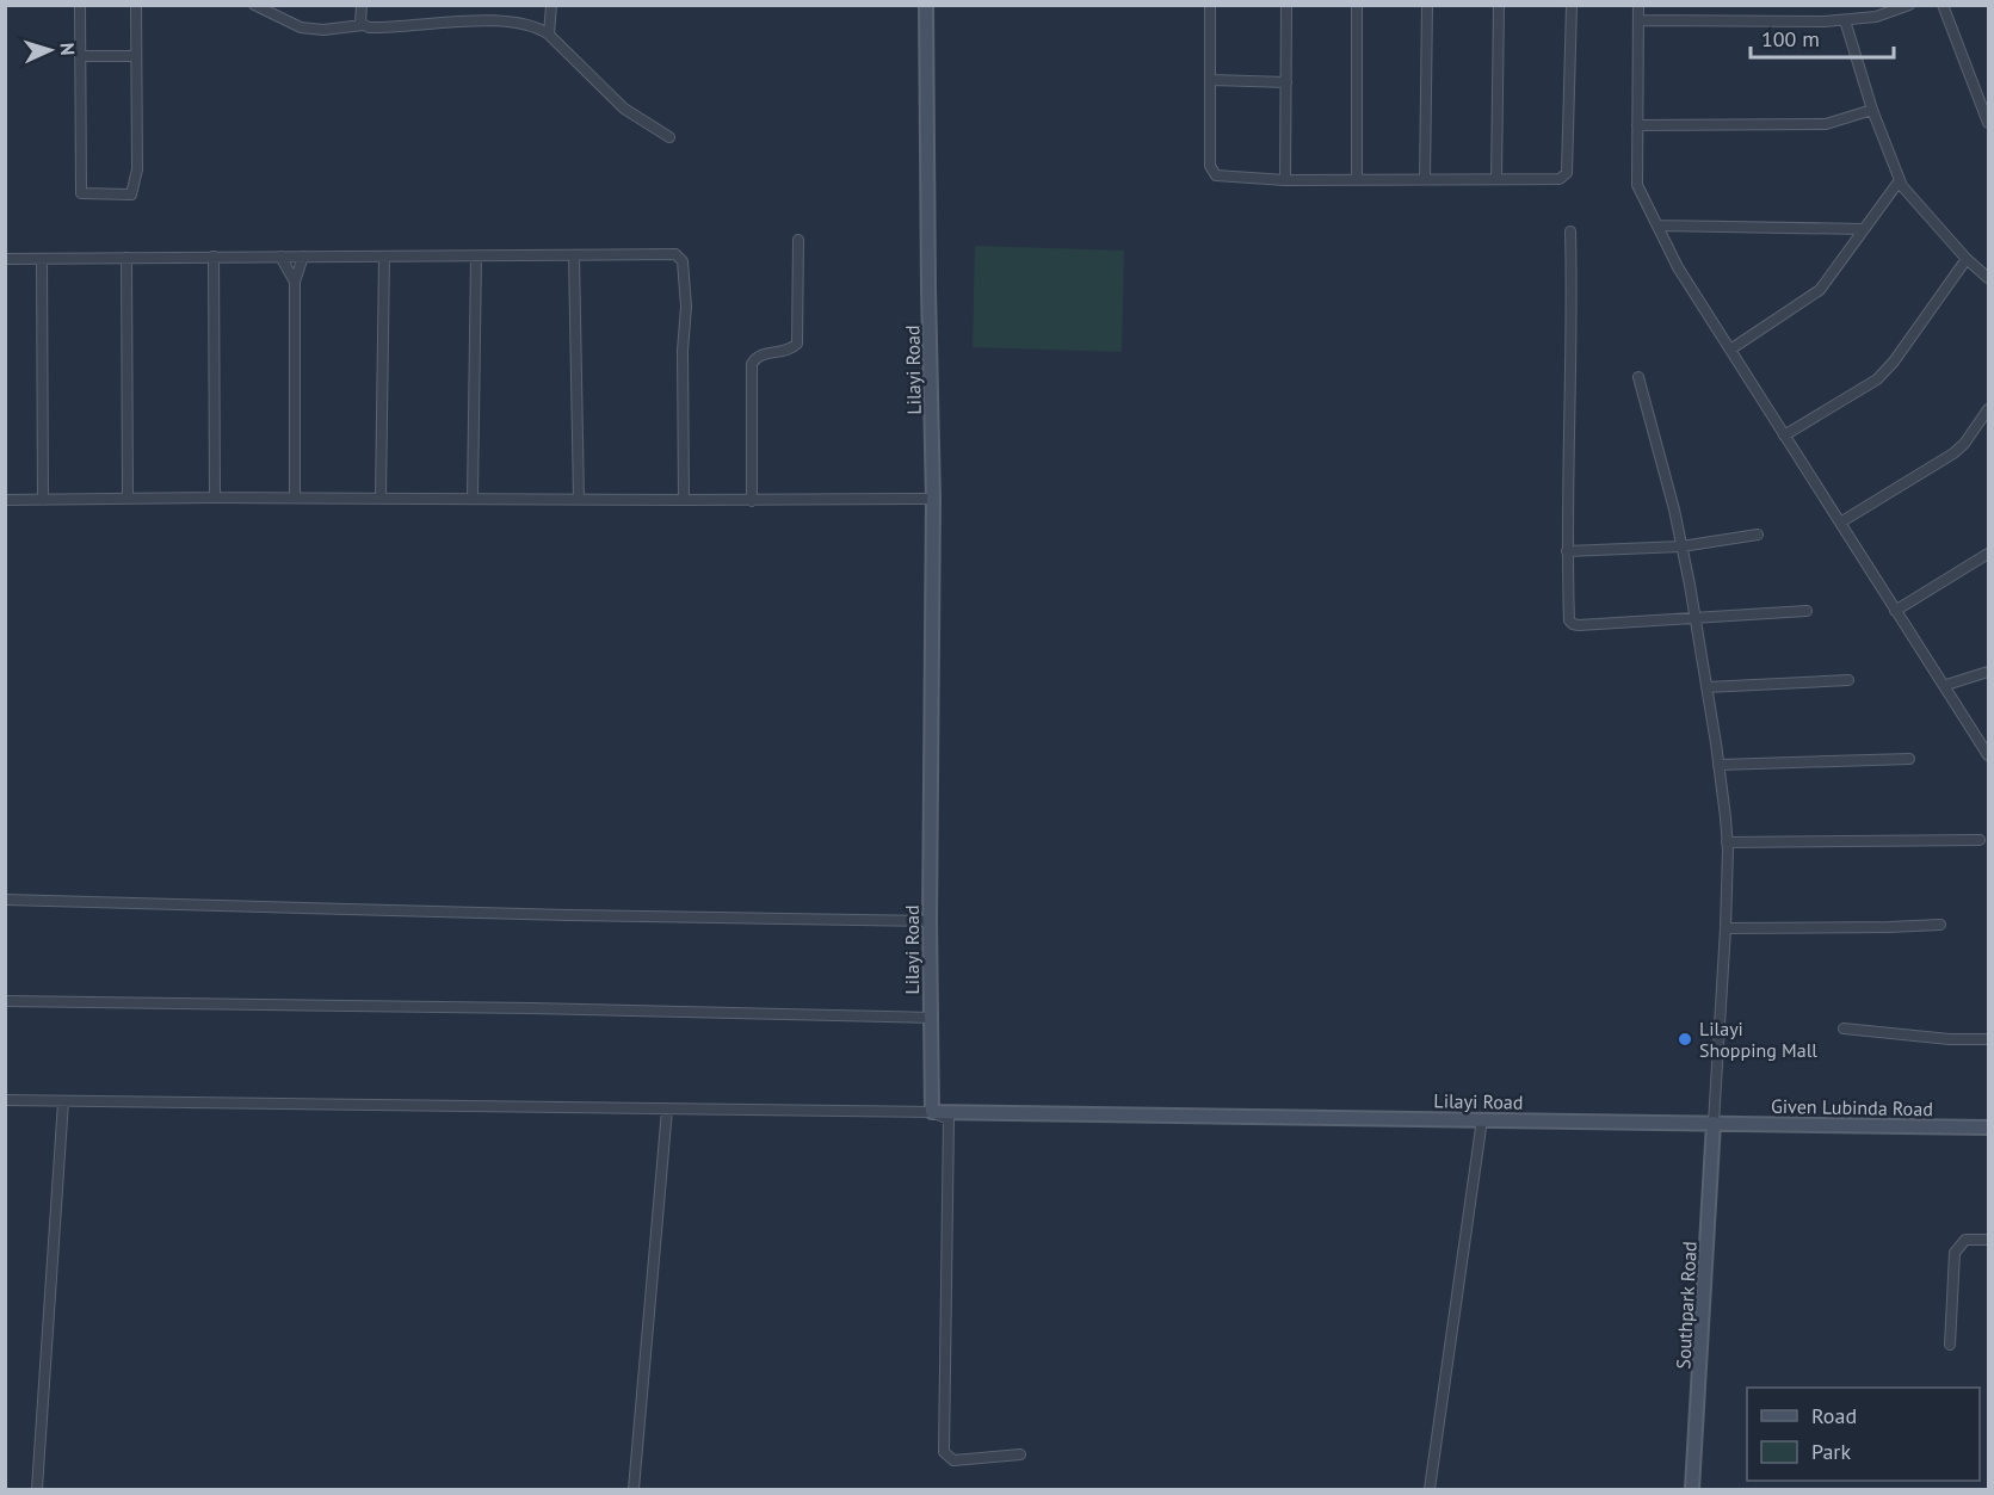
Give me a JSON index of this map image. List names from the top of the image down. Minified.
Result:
{"streets":{"street":["Lilayi Road","Given Lubinda Road","Southpark Road"]},"crossings":[["Lilayi Road","Given Lubinda Road"],["Lilayi Road","Southpark Road"],["Given Lubinda Road","Southpark Road"]],"places":["Lilayi Shopping Mall"],"legend":["Road","Park"],"scale_bar":"100 m","north":"right"}
